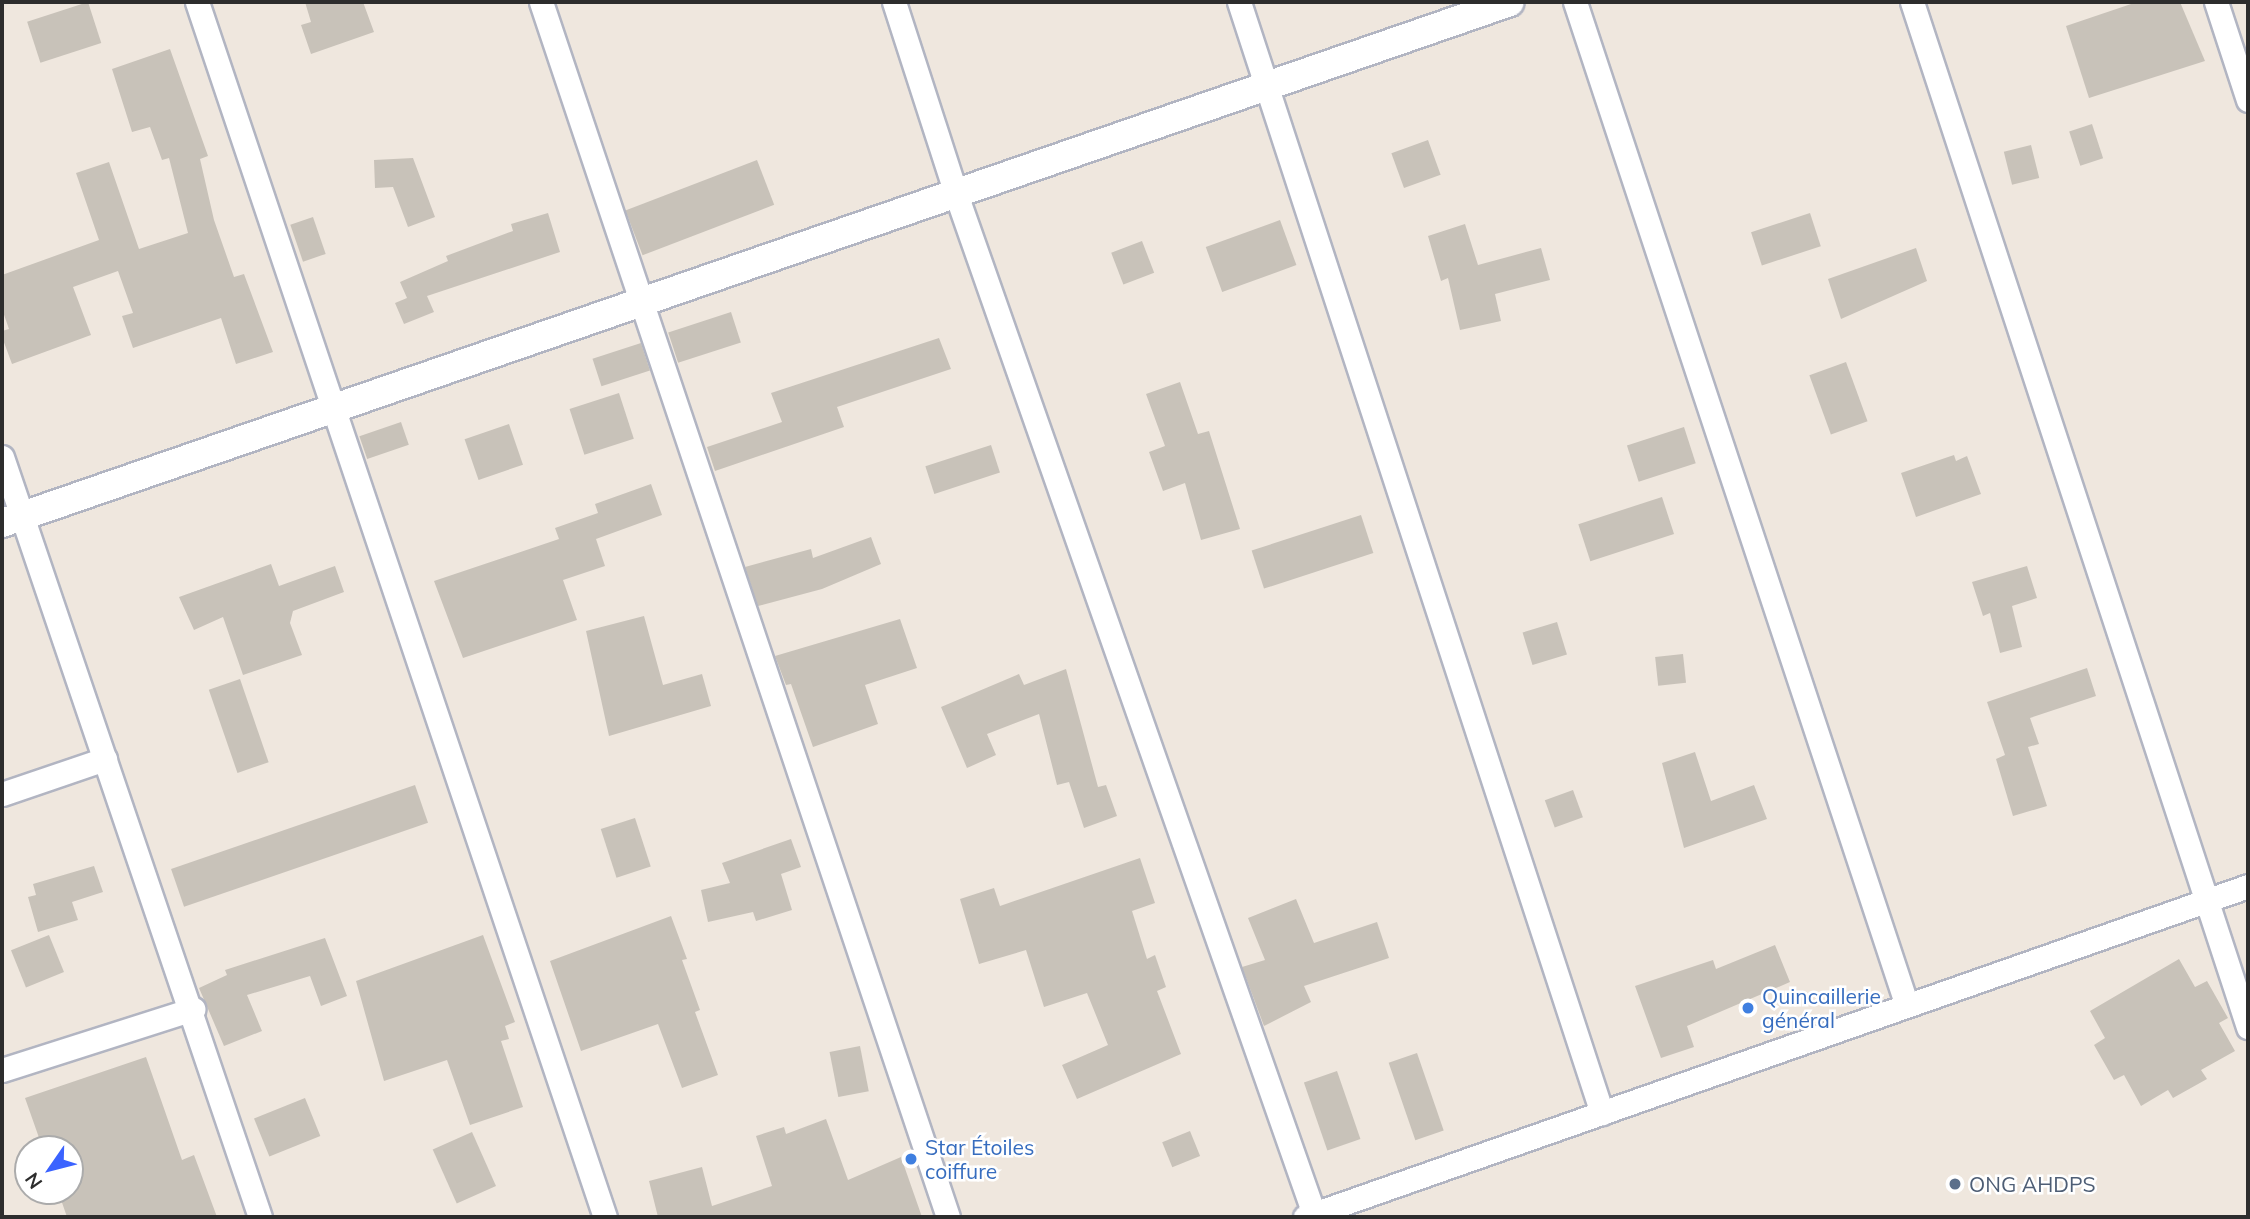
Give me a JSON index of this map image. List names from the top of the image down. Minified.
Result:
{"places":["Quincaillerie général","Star Étoiles coiffure","ONG AHDPS"],"north":"bottom left"}
